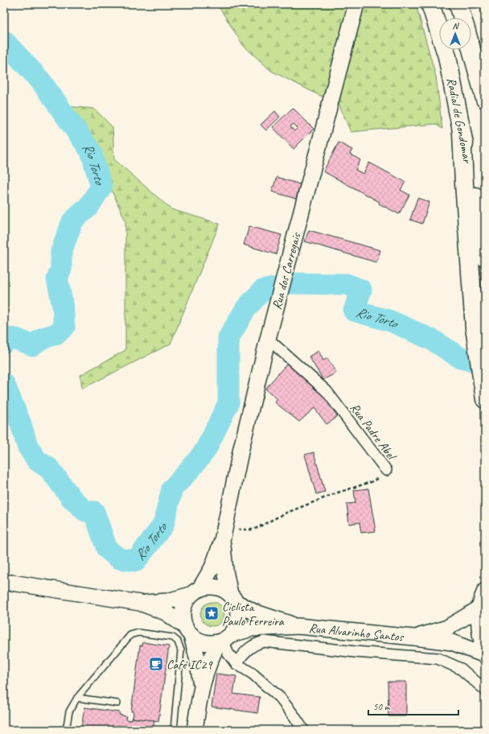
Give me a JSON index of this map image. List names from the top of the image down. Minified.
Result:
{"streets":{"highway":["Radial de Gondomar"],"street":["Rua dos Carregais","Rua Padre Abel","Rua Alvarinho Santos"]},"crossings":[["Rua dos Carregais","Rua Padre Abel"],["Rua dos Carregais","Rua Alvarinho Santos"]],"water":["Rio Torto"],"places":{"place":["Ciclista Paulo Ferreira"],"cafe":["Café IC29"]},"scale_bar":"50 m","north":"top"}
